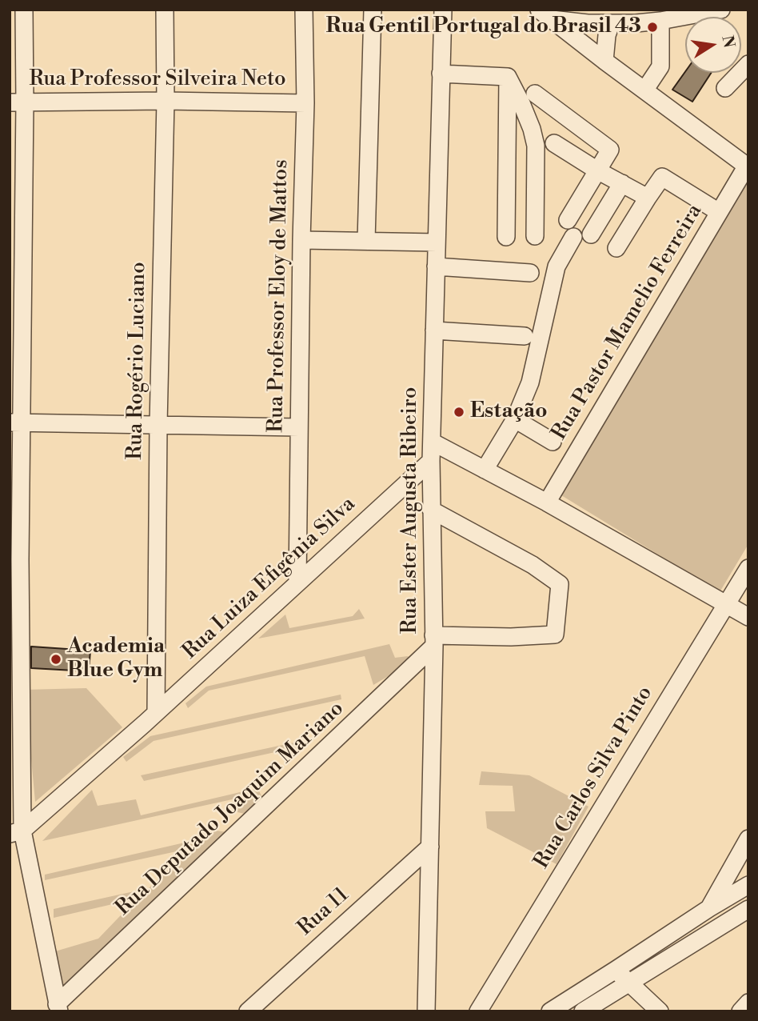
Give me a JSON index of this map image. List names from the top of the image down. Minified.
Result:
{"streets":{"street":["Rua Professor Silveira Neto","Rua Professor Eloy de Mattos","Rua Pastor Mamelio Ferreira","Rua Rogério Luciano","Rua Ester Augusta Ribeiro","Rua Luiza Efigênia Silva","Rua Carlos Silva Pinto","Rua Deputado Joaquim Mariano","Rua 11"]},"crossings":[["Rua Professor Silveira Neto","Rua Professor Eloy de Mattos"],["Rua Professor Silveira Neto","Rua Rogério Luciano"],["Rua Professor Eloy de Mattos","Rua Luiza Efigênia Silva"],["Rua Rogério Luciano","Rua Luiza Efigênia Silva"],["Rua Ester Augusta Ribeiro","Rua Luiza Efigênia Silva"],["Rua Ester Augusta Ribeiro","Rua Deputado Joaquim Mariano"],["Rua Ester Augusta Ribeiro","Rua 11"]],"places":["Rua Gentil Portugal do Brasil 43","Estação","Academia Blue Gym"],"north":"right"}
